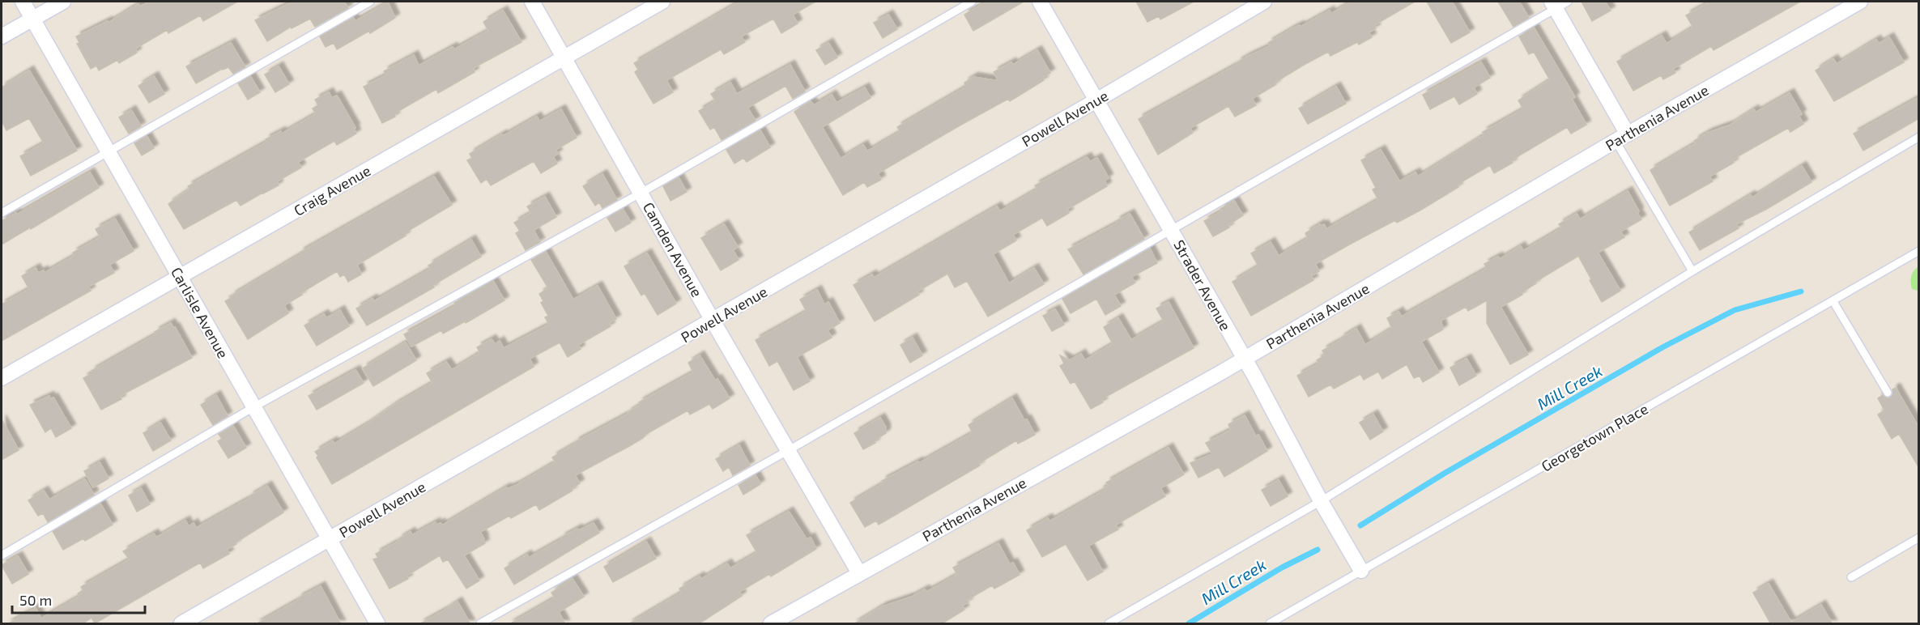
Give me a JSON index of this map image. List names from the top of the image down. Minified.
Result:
{"streets":{"street":["Parthenia Avenue","Powell Avenue","Craig Avenue","Camden Avenue","Strader Avenue","Carlisle Avenue"],"lane":["Georgetown Place"]},"crossings":[["Parthenia Avenue","Camden Avenue"],["Parthenia Avenue","Strader Avenue"],["Powell Avenue","Camden Avenue"],["Powell Avenue","Strader Avenue"],["Powell Avenue","Carlisle Avenue"],["Craig Avenue","Camden Avenue"],["Craig Avenue","Carlisle Avenue"],["Strader Avenue","Georgetown Place"]],"water":["Mill Creek"],"scale_bar":"50 m"}
